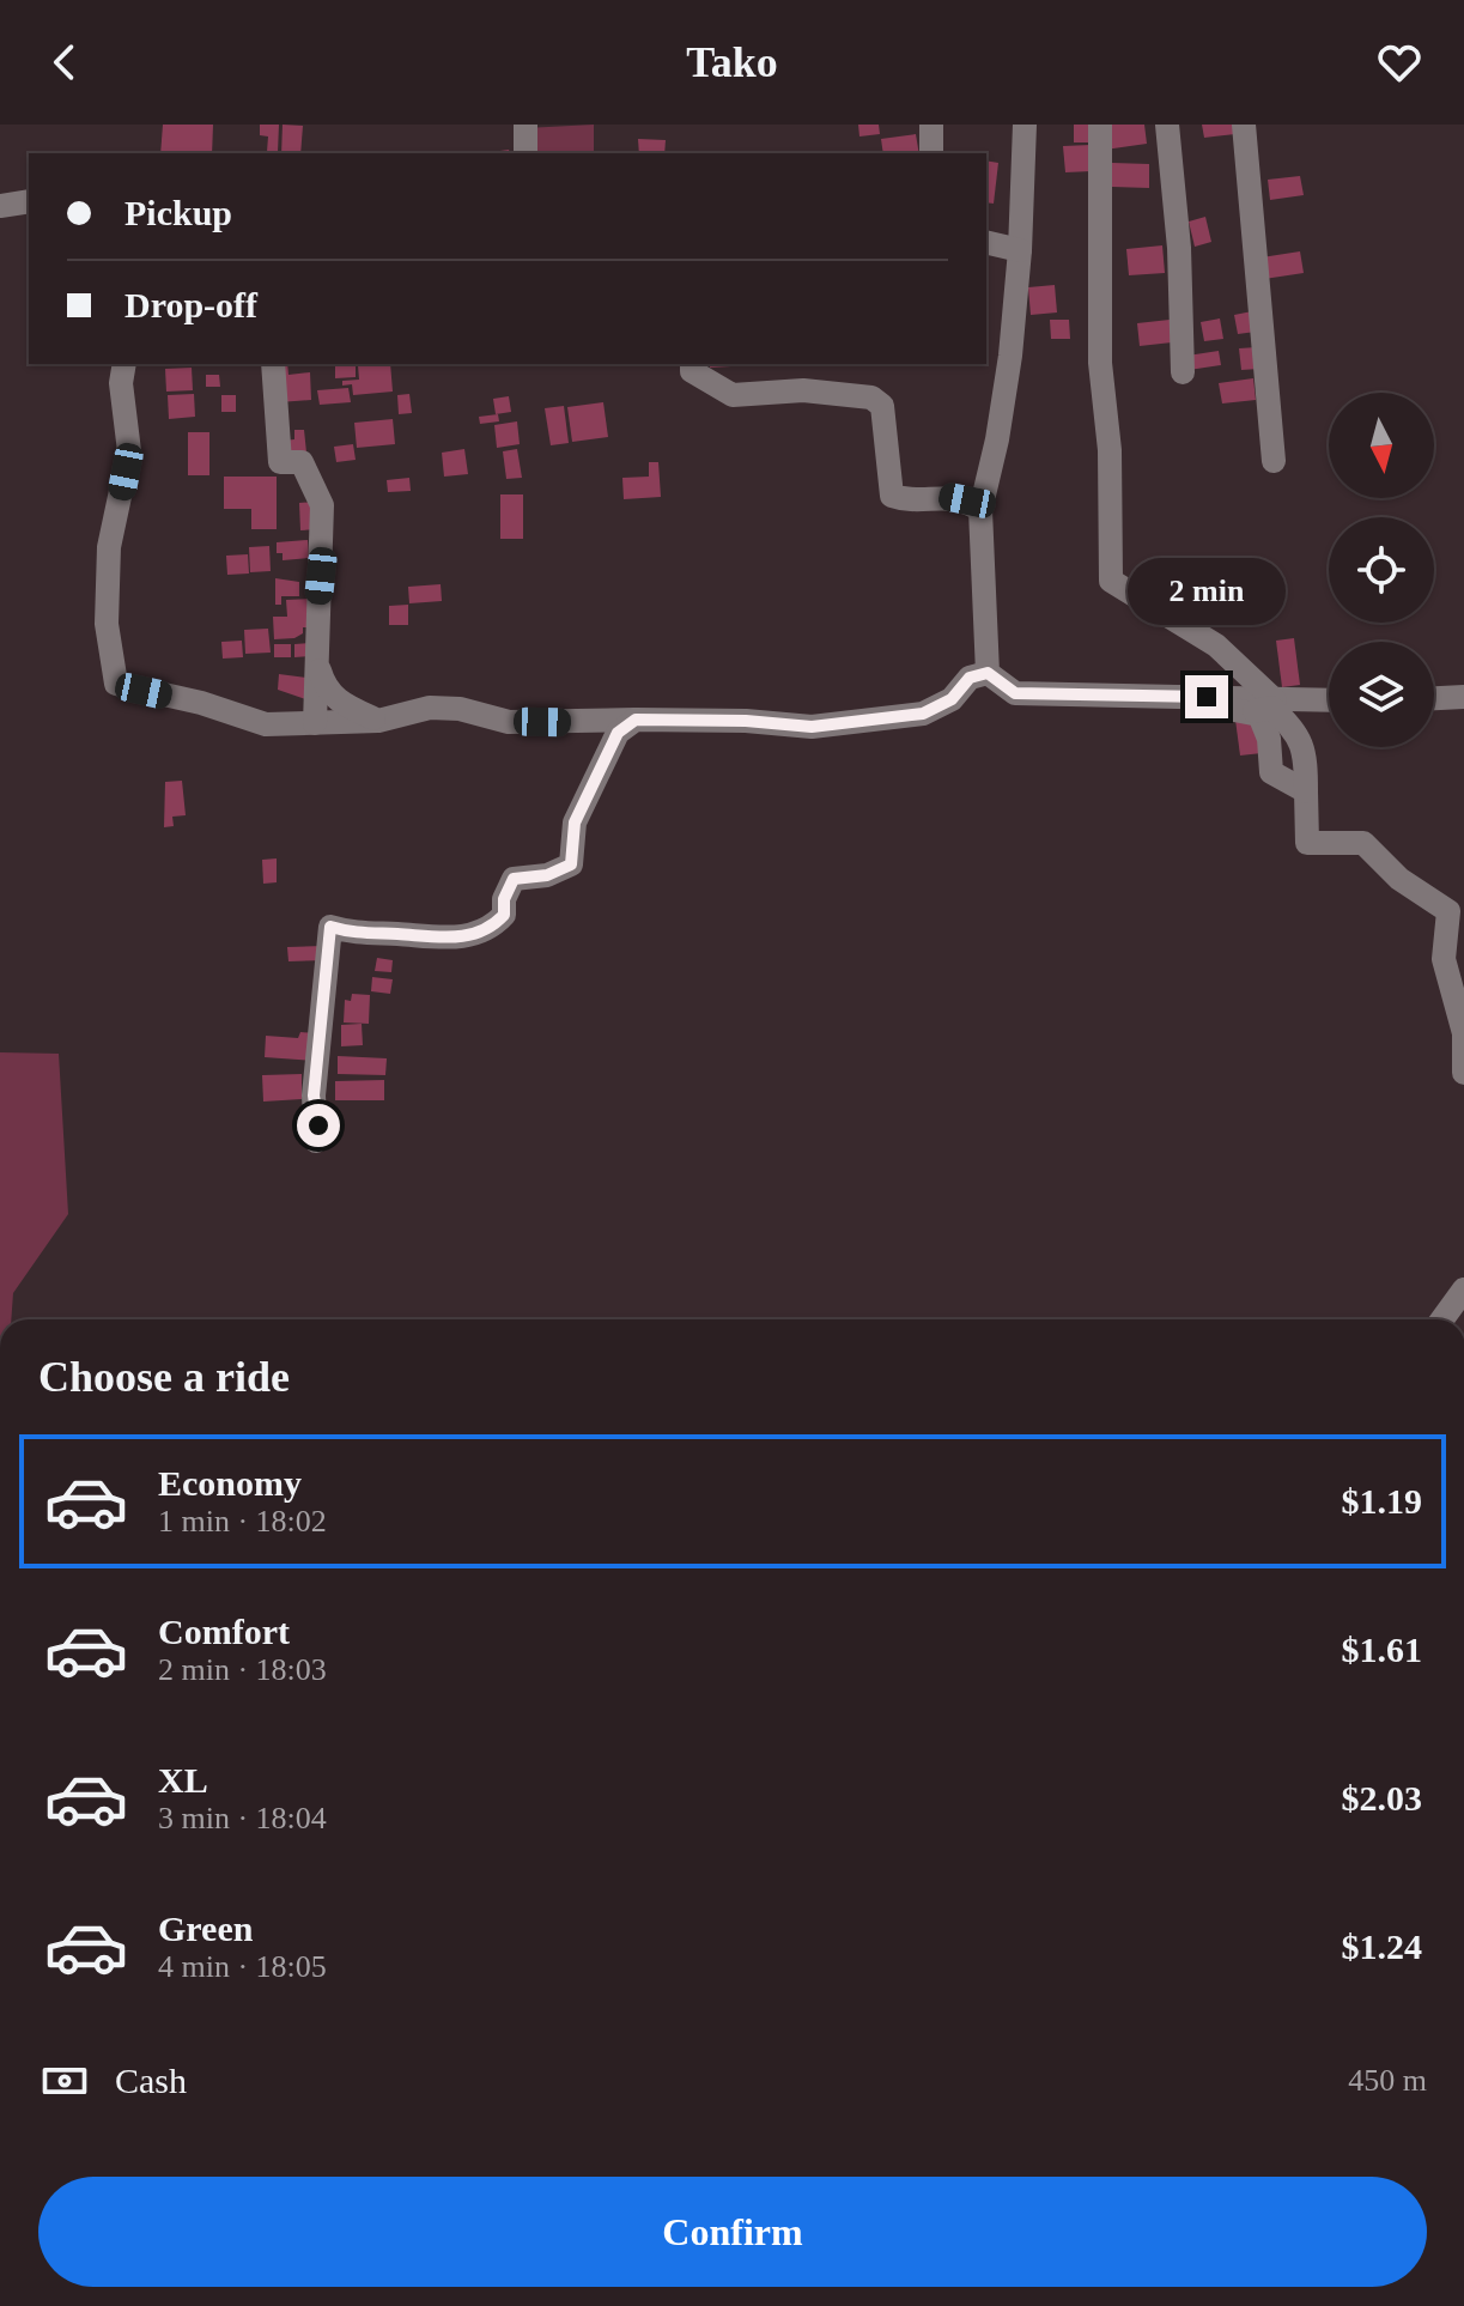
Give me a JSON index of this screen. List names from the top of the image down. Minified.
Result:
{"north":"bottom","page":{"header":"Tako","banner":["Pickup","Drop-off"],"bubble":"2 min","heading":"Choose a ride","list":[{"name":"Economy","note":"1 min · 18:02","value":"$1.19"},{"name":"Comfort","note":"2 min · 18:03","value":"$1.61"},{"name":"XL","note":"3 min · 18:04","value":"$2.03"},{"name":"Green","note":"4 min · 18:05","value":"$1.24"}],"pay":["Cash","450 m"],"buttons":"Confirm"}}
